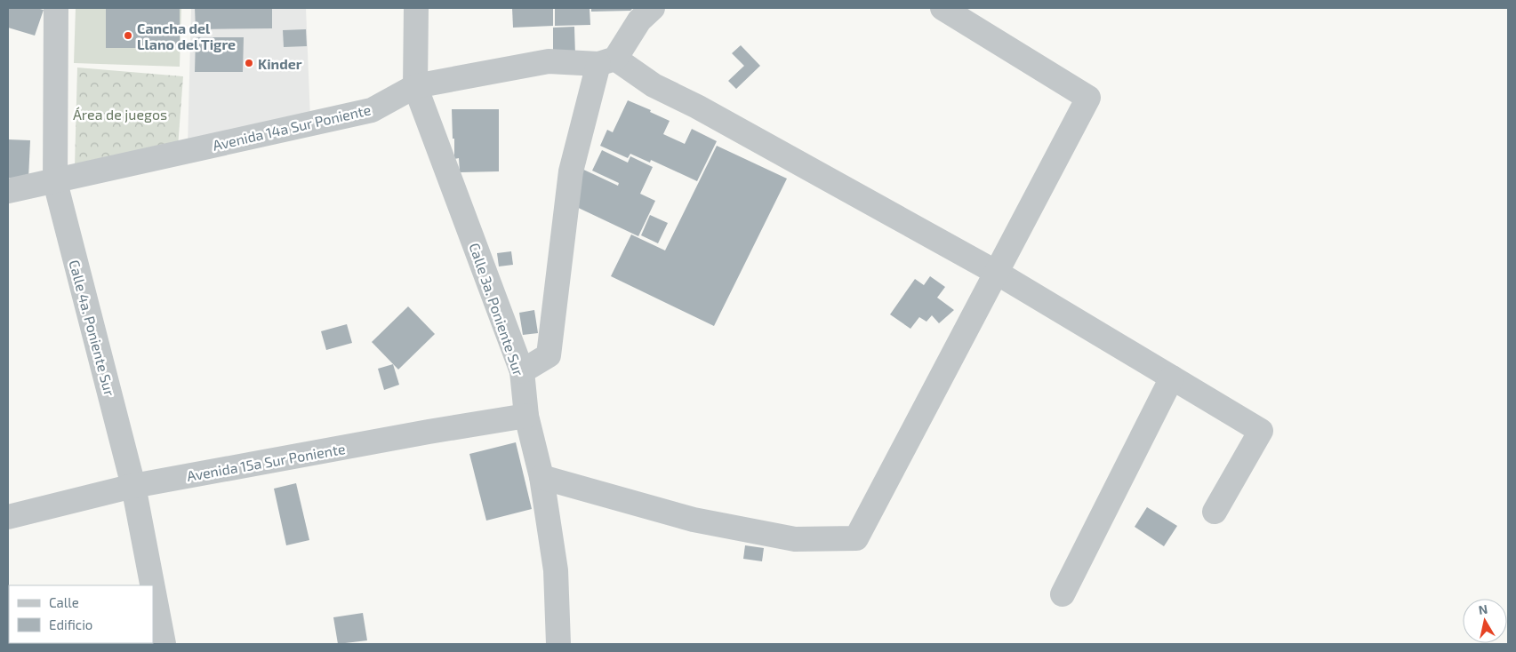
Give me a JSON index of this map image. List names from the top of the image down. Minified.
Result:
{"streets":{"street":["Avenida 14a Sur Poniente","Calle 3a. Poniente Sur","Calle 4a. Poniente Sur","Avenida 15a Sur Poniente"]},"crossings":[["Avenida 14a Sur Poniente","Calle 3a. Poniente Sur"],["Avenida 14a Sur Poniente","Calle 4a. Poniente Sur"],["Calle 3a. Poniente Sur","Avenida 15a Sur Poniente"],["Calle 4a. Poniente Sur","Avenida 15a Sur Poniente"]],"parks":["Área de juegos"],"places":["Cancha del Llano del Tigre","Kinder"],"legend":["Calle","Edificio"],"north":"top"}
